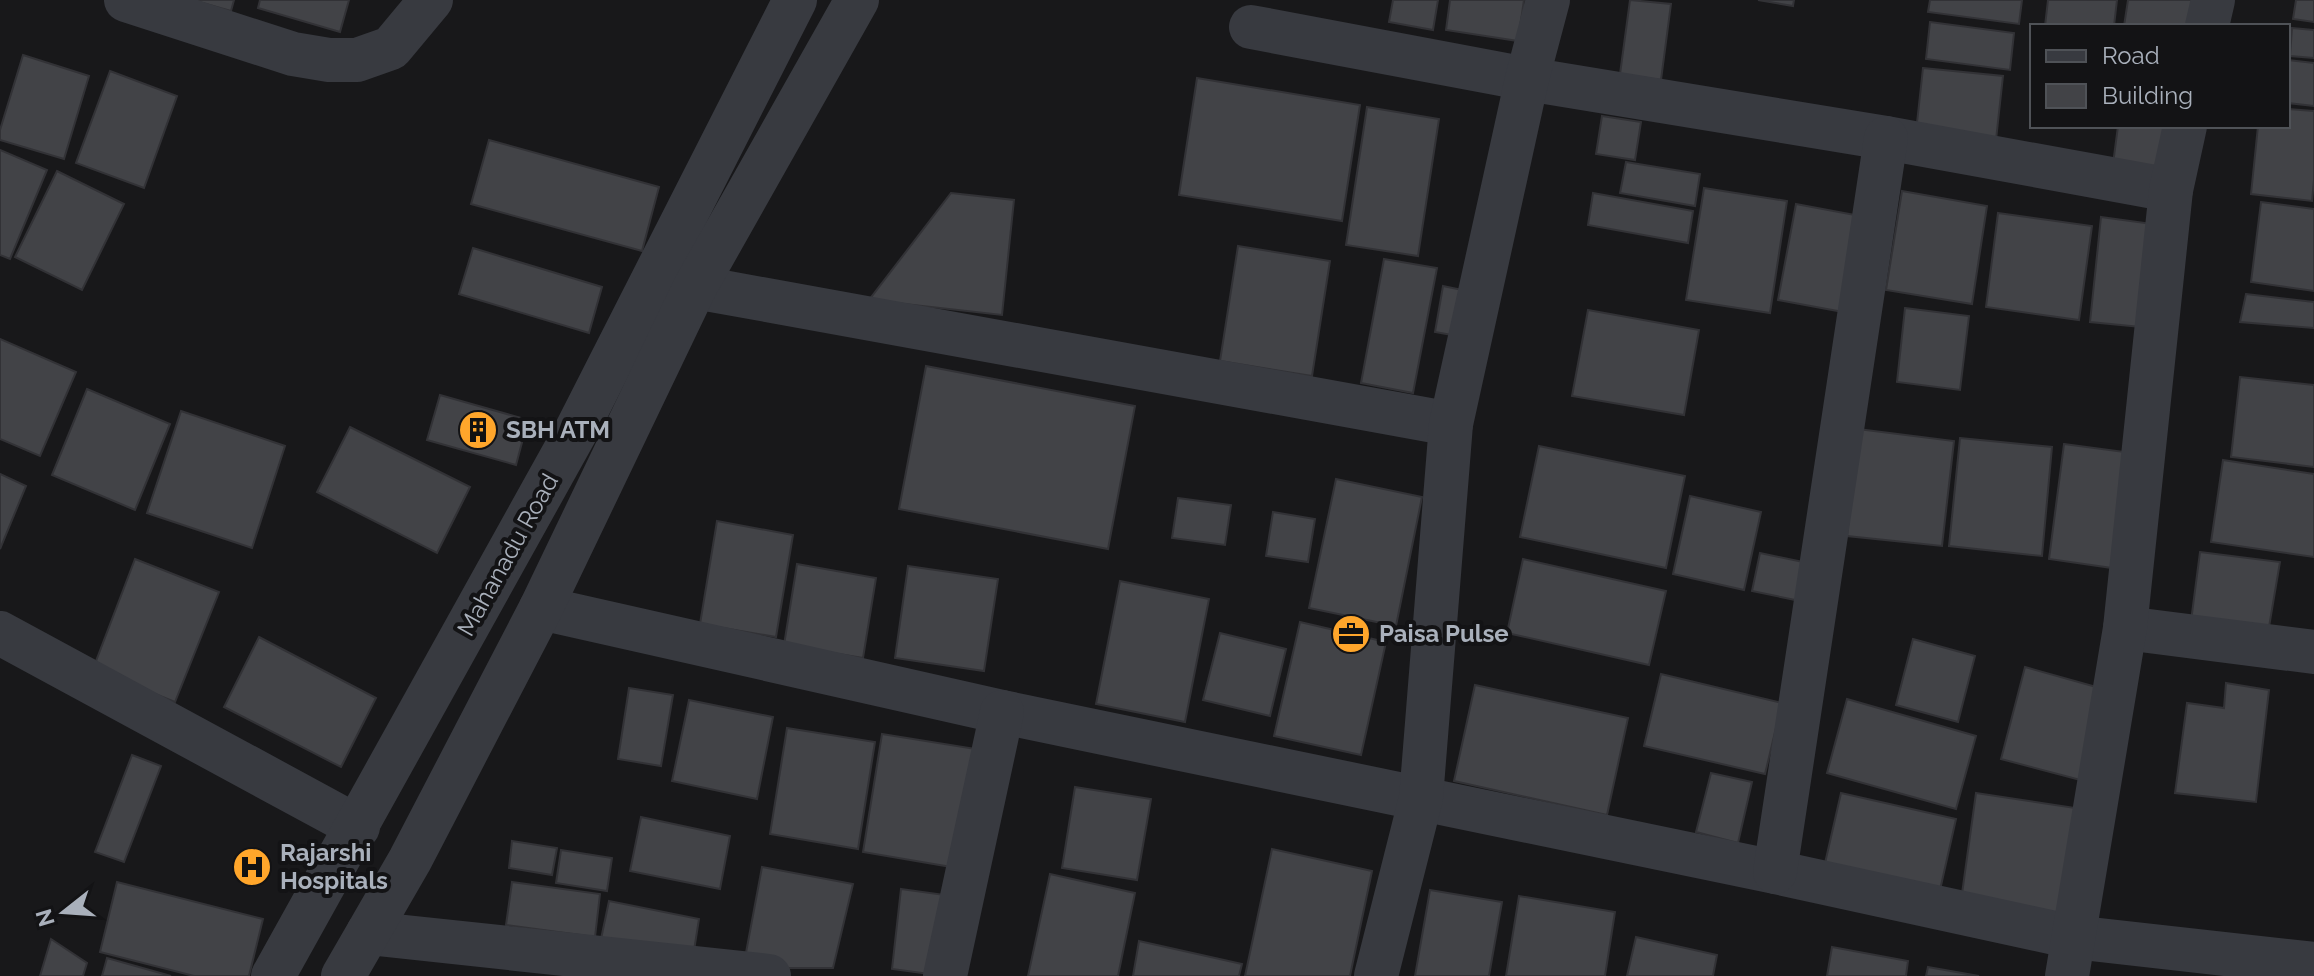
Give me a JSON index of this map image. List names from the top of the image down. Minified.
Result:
{"streets":{"street":["Mahanadu Road"]},"places":{"building":["SBH ATM"],"office":["Paisa Pulse"],"hospital":["Rajarshi Hospitals"]},"legend":["Road","Building"],"north":"left"}
